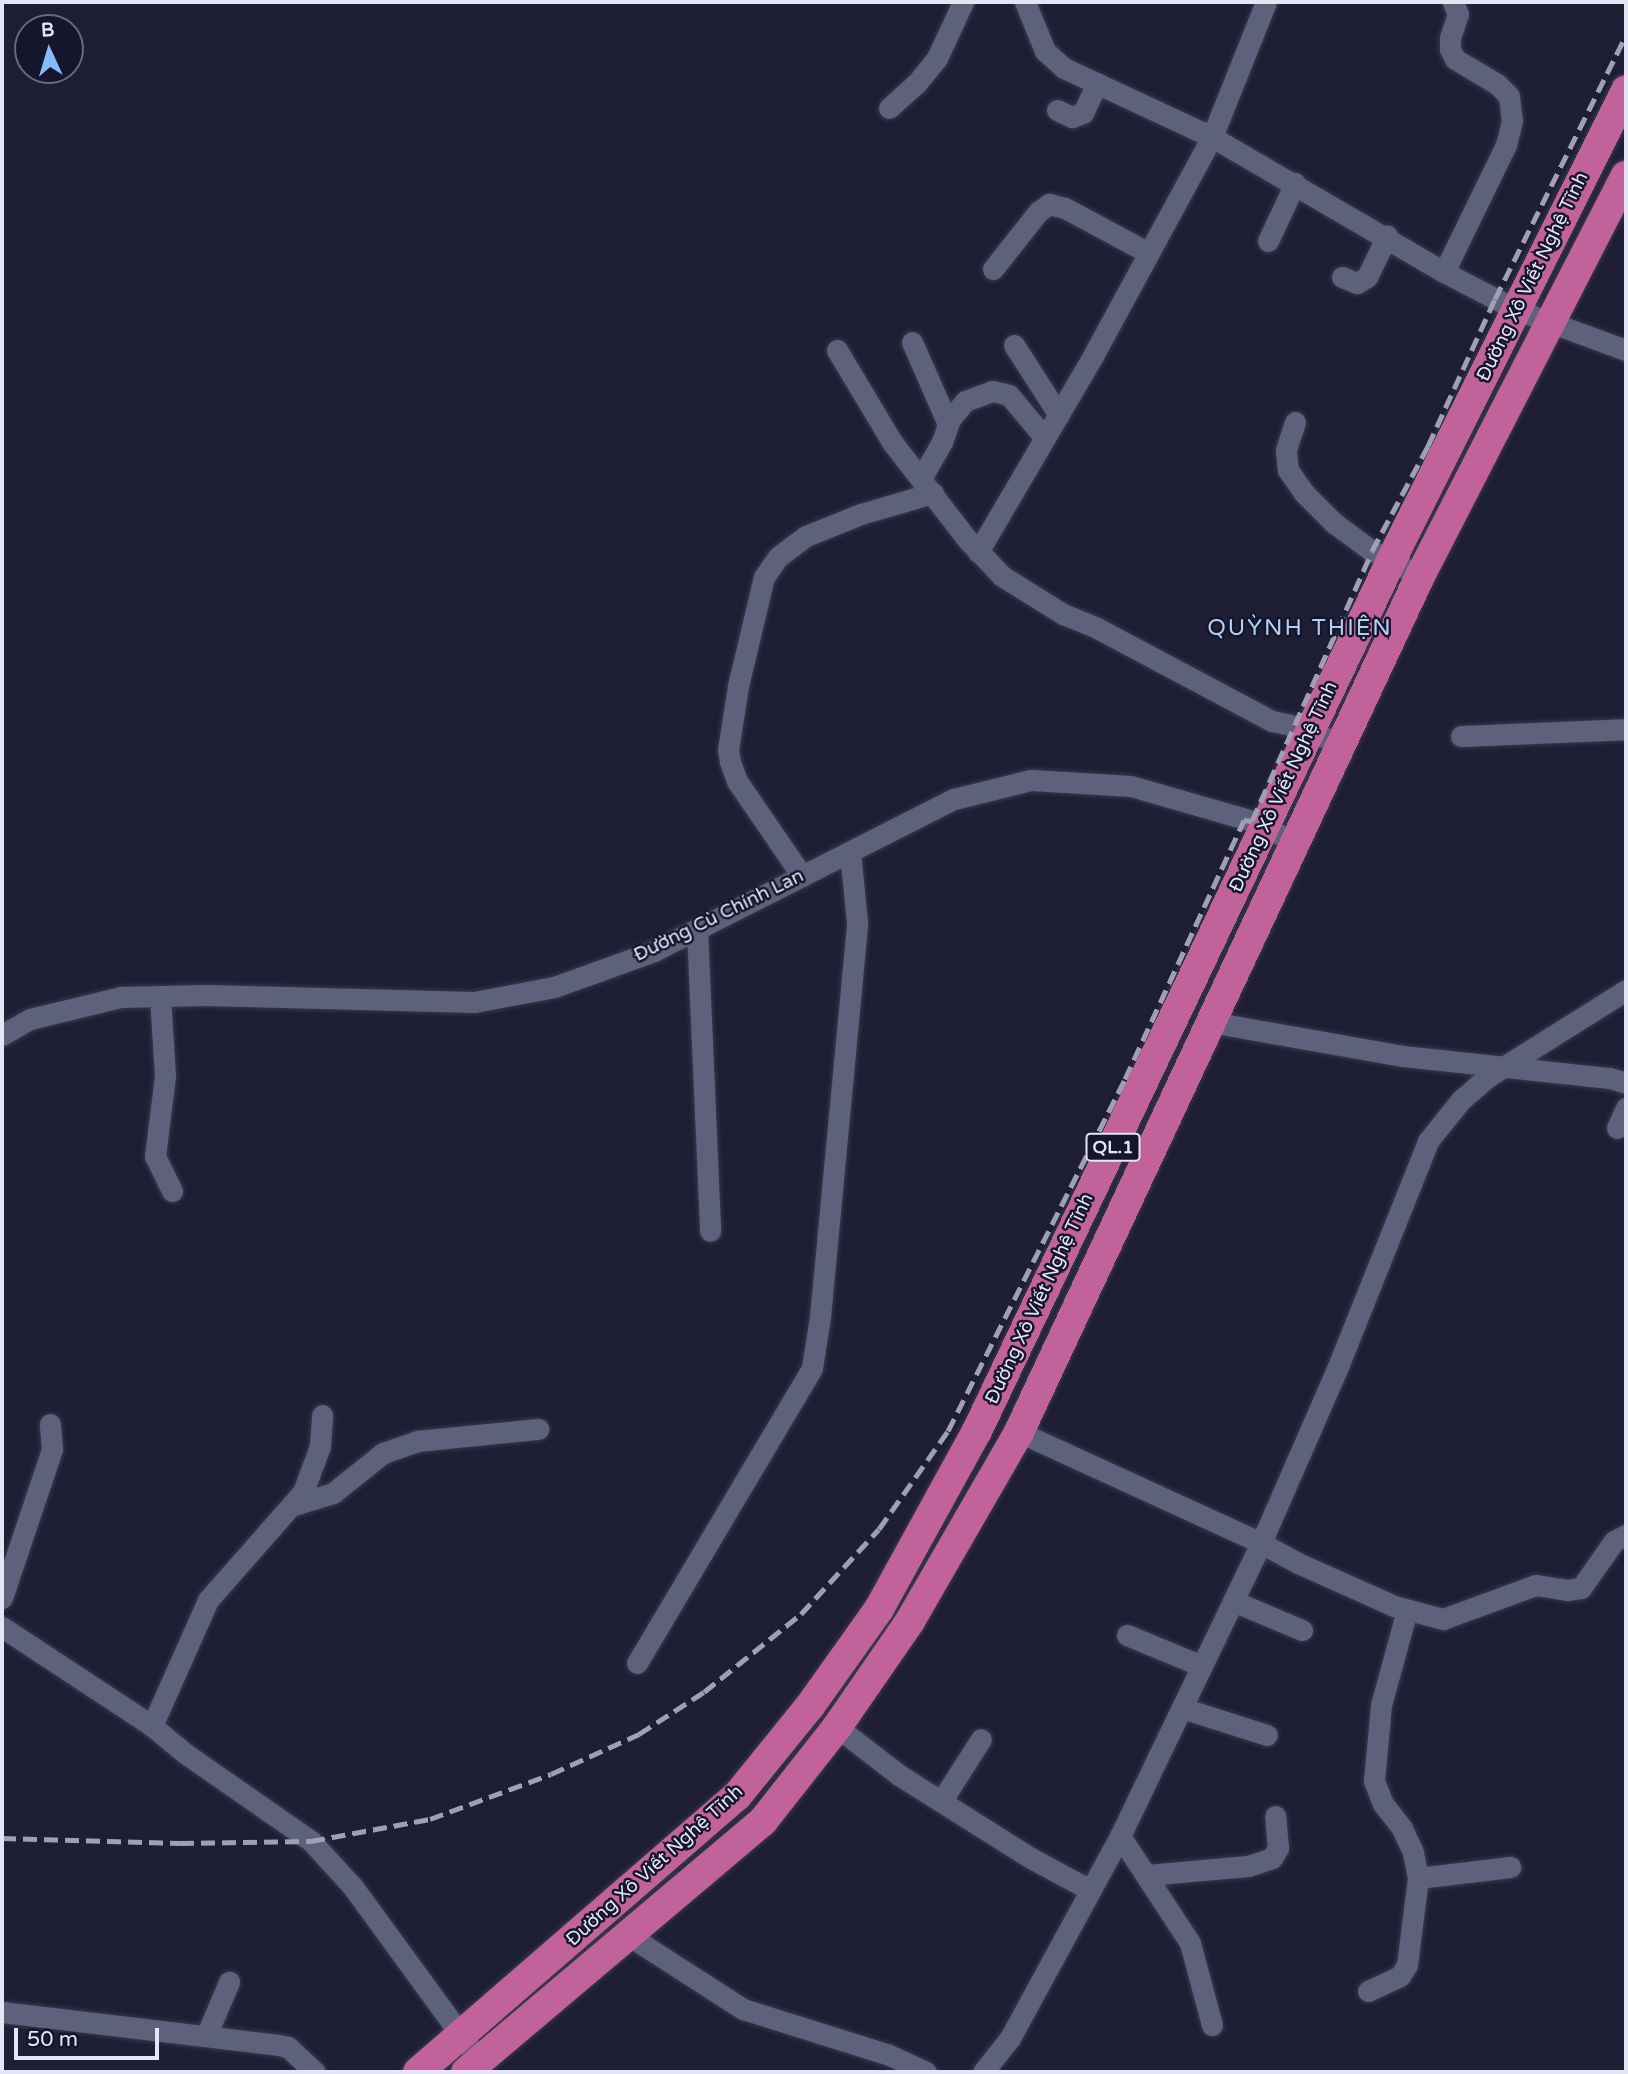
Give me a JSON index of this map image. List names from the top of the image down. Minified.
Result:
{"streets":{"highway":["Đường Xô Viết Nghệ Tĩnh","QL.1"],"street":["Đường Cù Chính Lan"]},"crossings":[["Đường Xô Viết Nghệ Tĩnh","Đường Cù Chính Lan"]],"districts":["QUỲNH THIỆN"],"scale_bar":"50 m","north":"top"}
